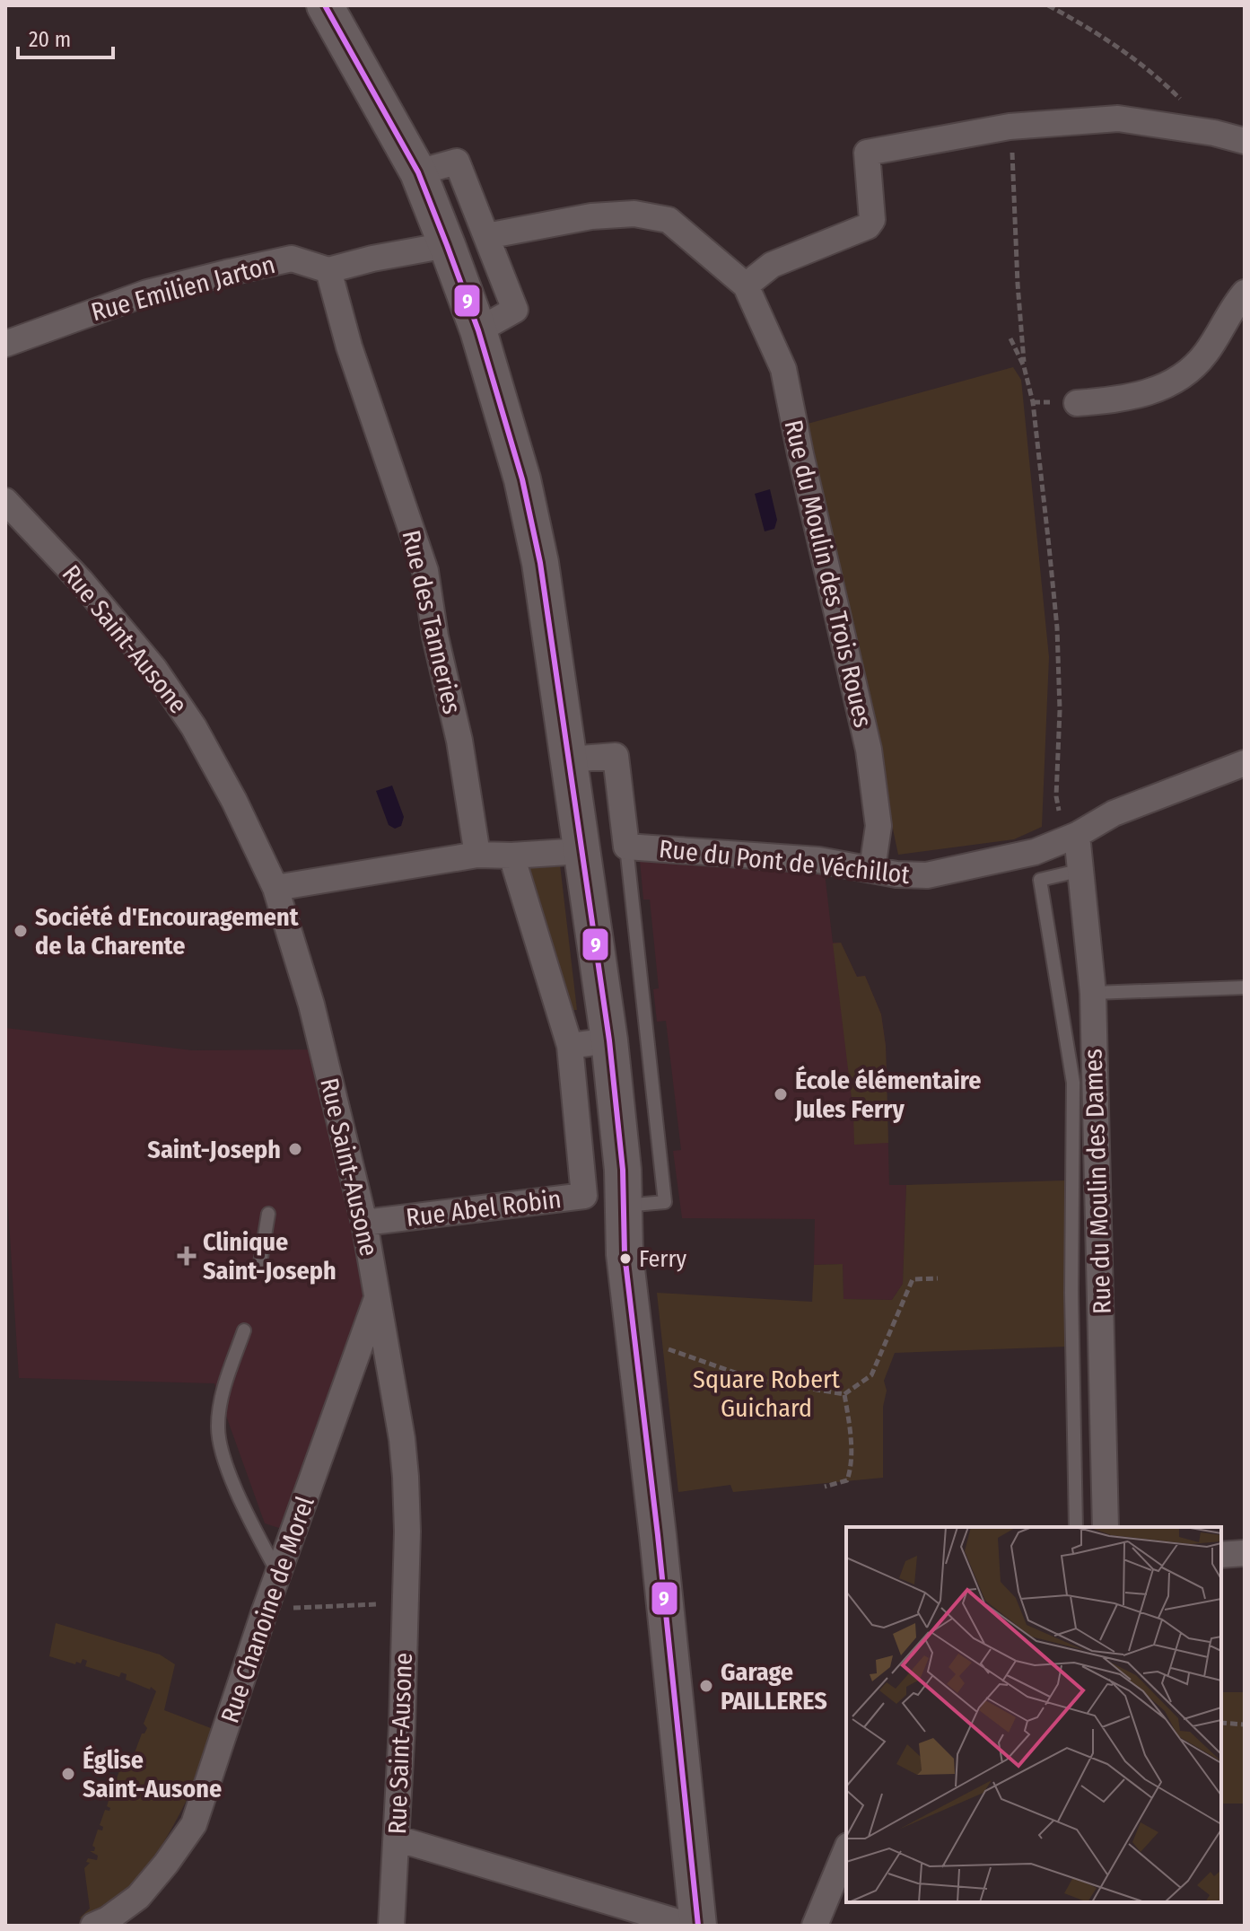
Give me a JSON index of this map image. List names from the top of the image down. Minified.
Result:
{"streets":{"street":["Rue Emilien Jarton","Rue du Moulin des Trois Roues","Rue des Tanneries","Rue Saint-Ausone","Rue du Pont de Véchillot","Rue du Moulin des Dames","Rue Abel Robin","Rue Chanoine de Morel"]},"crossings":[["Rue Emilien Jarton","Rue des Tanneries"],["Rue du Moulin des Trois Roues","Rue du Pont de Véchillot"],["Rue Saint-Ausone","Rue Abel Robin"],["Rue Saint-Ausone","Rue Chanoine de Morel"],["Rue du Pont de Véchillot","Rue du Moulin des Dames"]],"parks":["Square Robert Guichard"],"places":{"other":["Société d'Encouragement de la Charente","École élémentaire Jules Ferry","Saint-Joseph","Ferry","Garage PAILLERES","Église Saint-Ausone"],"health":["Clinique Saint-Joseph"]},"lines":["transit line 9"],"scale_bar":"20 m"}
